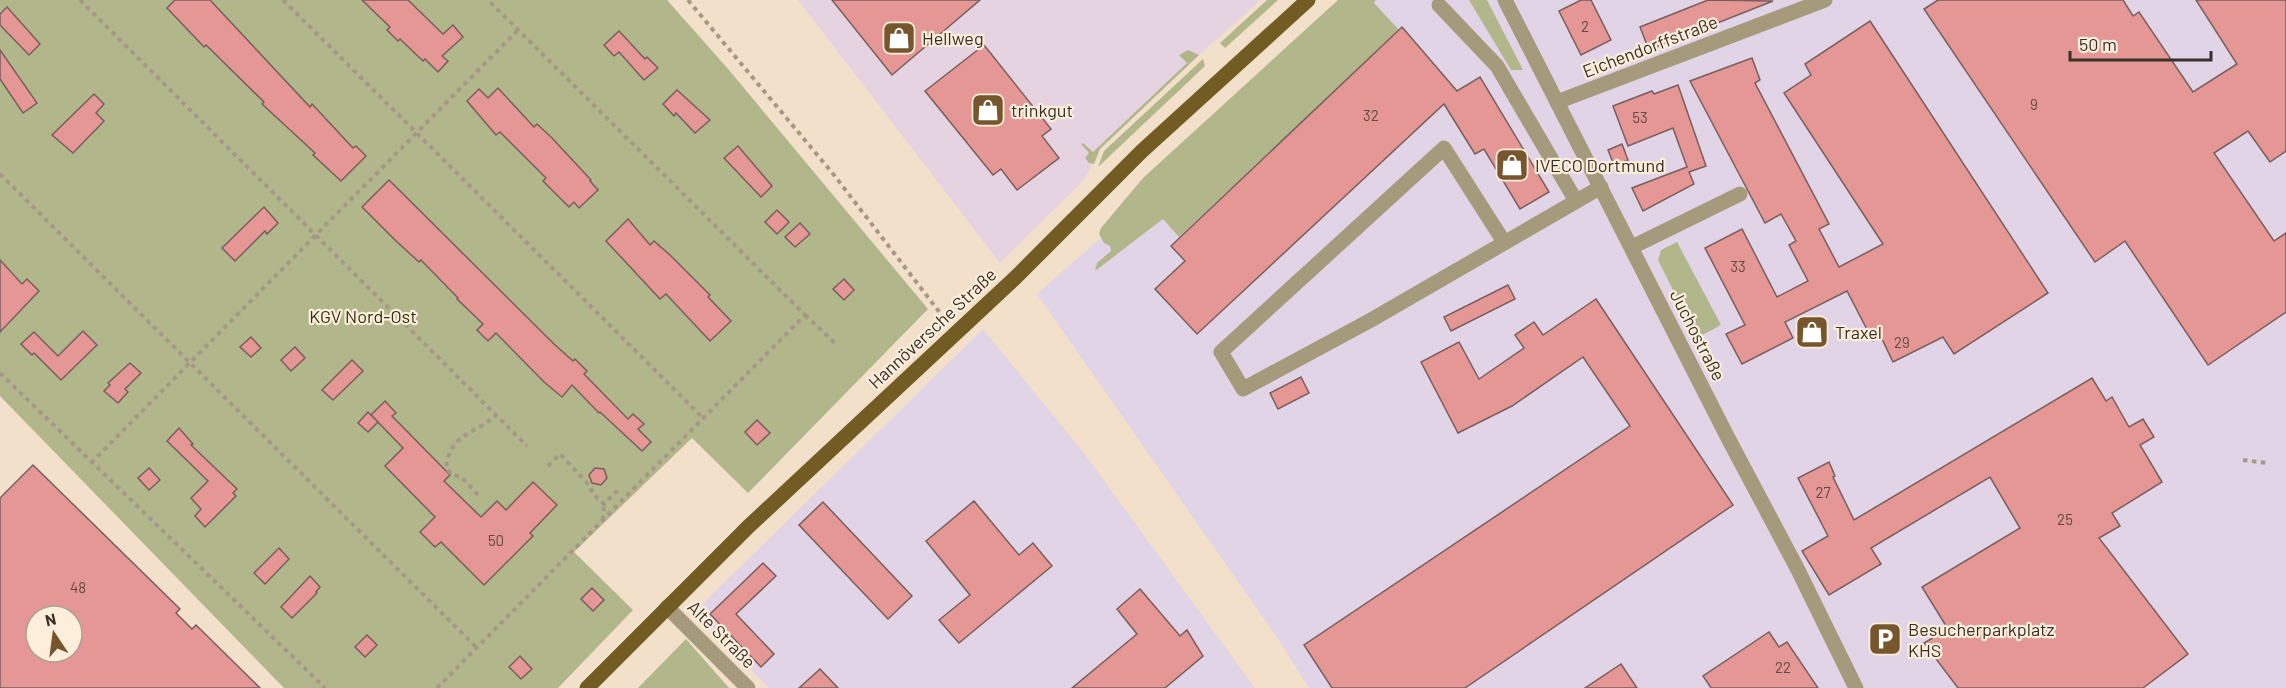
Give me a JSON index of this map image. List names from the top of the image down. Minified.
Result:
{"streets":{"main road":["Hannöversche Straße"],"street":["Eichendorffstraße","Juchostraße","Alte Straße"]},"crossings":[["Eichendorffstraße","Juchostraße"],["Hannöversche Straße","Alte Straße"]],"parks":["KGV Nord-Ost"],"places":{"shop":["Hellweg","trinkgut","IVECO Dortmund","Traxel"],"parking":["Besucherparkplatz KHS"]},"house_numbers":["2","9","32","53","33","29","27","25","50","48","22"],"scale_bar":"50 m","north":"top"}
